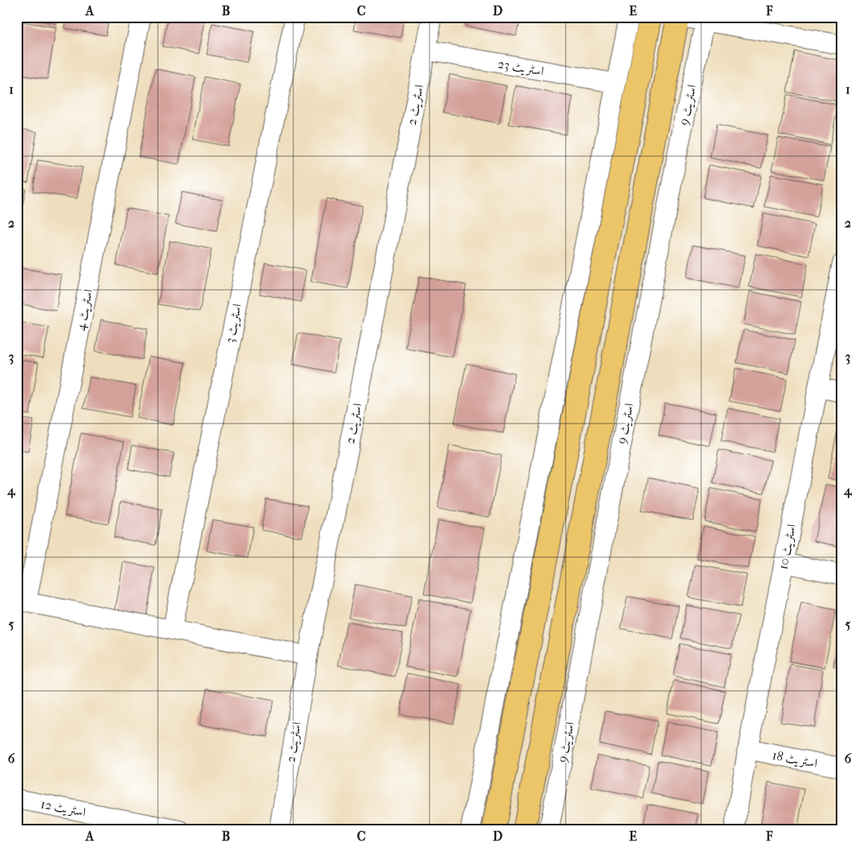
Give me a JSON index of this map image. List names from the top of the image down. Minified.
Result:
{"streets":{"street":["اسٹریٹ 23","اسٹریٹ 2","اسٹریٹ 9","اسٹریٹ 4","اسٹریٹ 3","اسٹریٹ 10","اسٹریٹ 18","اسٹریٹ 12"]},"crossings":[["اسٹریٹ 23","اسٹریٹ 2"],["اسٹریٹ 10","اسٹریٹ 18"]],"grid":{"columns":["A","B","C","D","E","F"],"rows":["1","2","3","4","5","6"]}}
